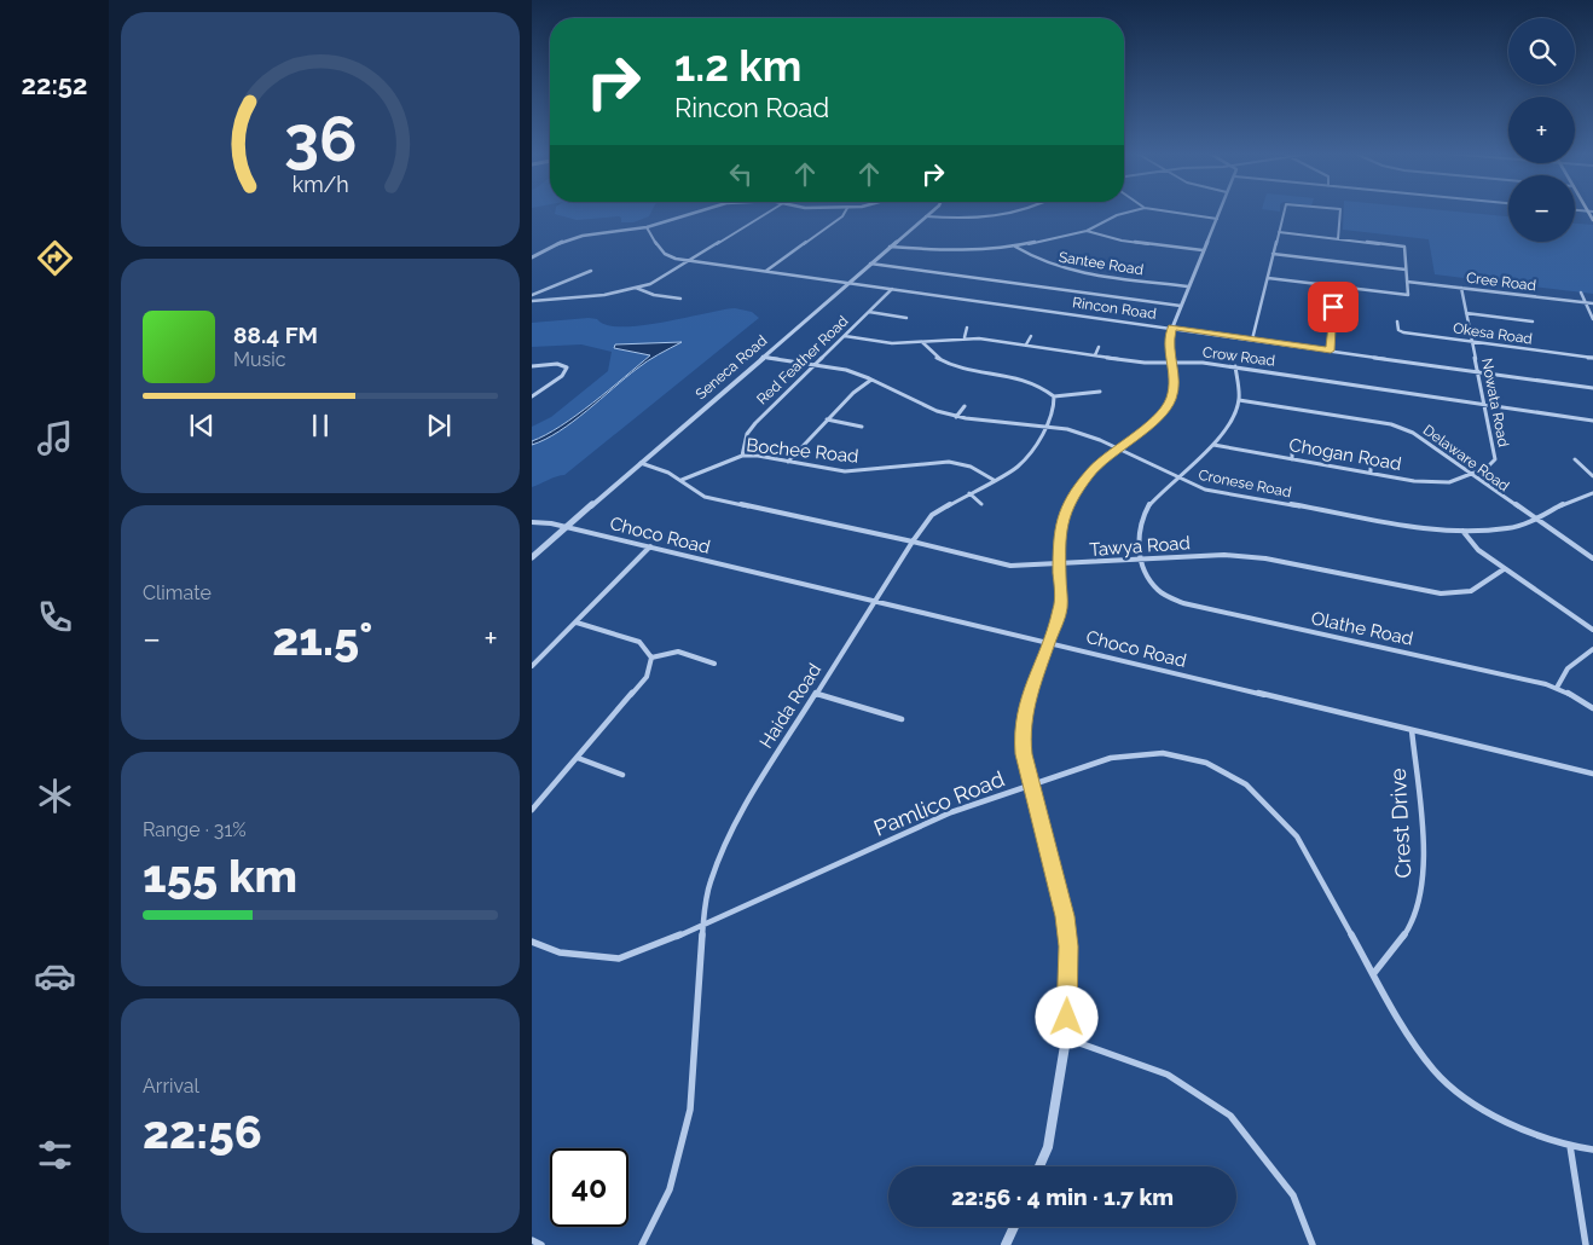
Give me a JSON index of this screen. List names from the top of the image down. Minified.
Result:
{"streets":{"street":["Santee Road","Cree Road","Rincon Road","Okesa Road","Crow Road","Red Feather Road","Seneca Road","Nowata Road","Bochee Road","Chogan Road","Delaware Road","Cronese Road","Choco Road","Tawya Road","Olathe Road","Haida Road","Pamlico Road","Crest Drive"]},"crossings":[["Cree Road","Nowata Road"],["Rincon Road","Red Feather Road"],["Rincon Road","Seneca Road"],["Rincon Road","Nowata Road"],["Okesa Road","Nowata Road"],["Crow Road","Red Feather Road"],["Crow Road","Nowata Road"],["Red Feather Road","Bochee Road"],["Red Feather Road","Cronese Road"],["Seneca Road","Cronese Road"],["Seneca Road","Choco Road"],["Seneca Road","Tawya Road"],["Nowata Road","Chogan Road"],["Nowata Road","Delaware Road"],["Bochee Road","Tawya Road"],["Bochee Road","Haida Road"],["Chogan Road","Delaware Road"],["Delaware Road","Cronese Road"],["Cronese Road","Haida Road"],["Choco Road","Haida Road"],["Choco Road","Crest Drive"],["Tawya Road","Olathe Road"],["Tawya Road","Haida Road"],["Haida Road","Pamlico Road"],["Pamlico Road","Crest Drive"]],"page":{"tabs":"22:52","map_buttons":["+","−"],"turn":["1.2 km","Rincon Road"],"song":["88.4 FM","Music"],"tile":["Climate",["Range · 31%","155 km"],["Arrival","22:56"]],"heat":["−","21.5°","+"],"limit":"40","trip":"22:56 · 4 min · 1.7 km","gauge":["36","km/h"]}}
